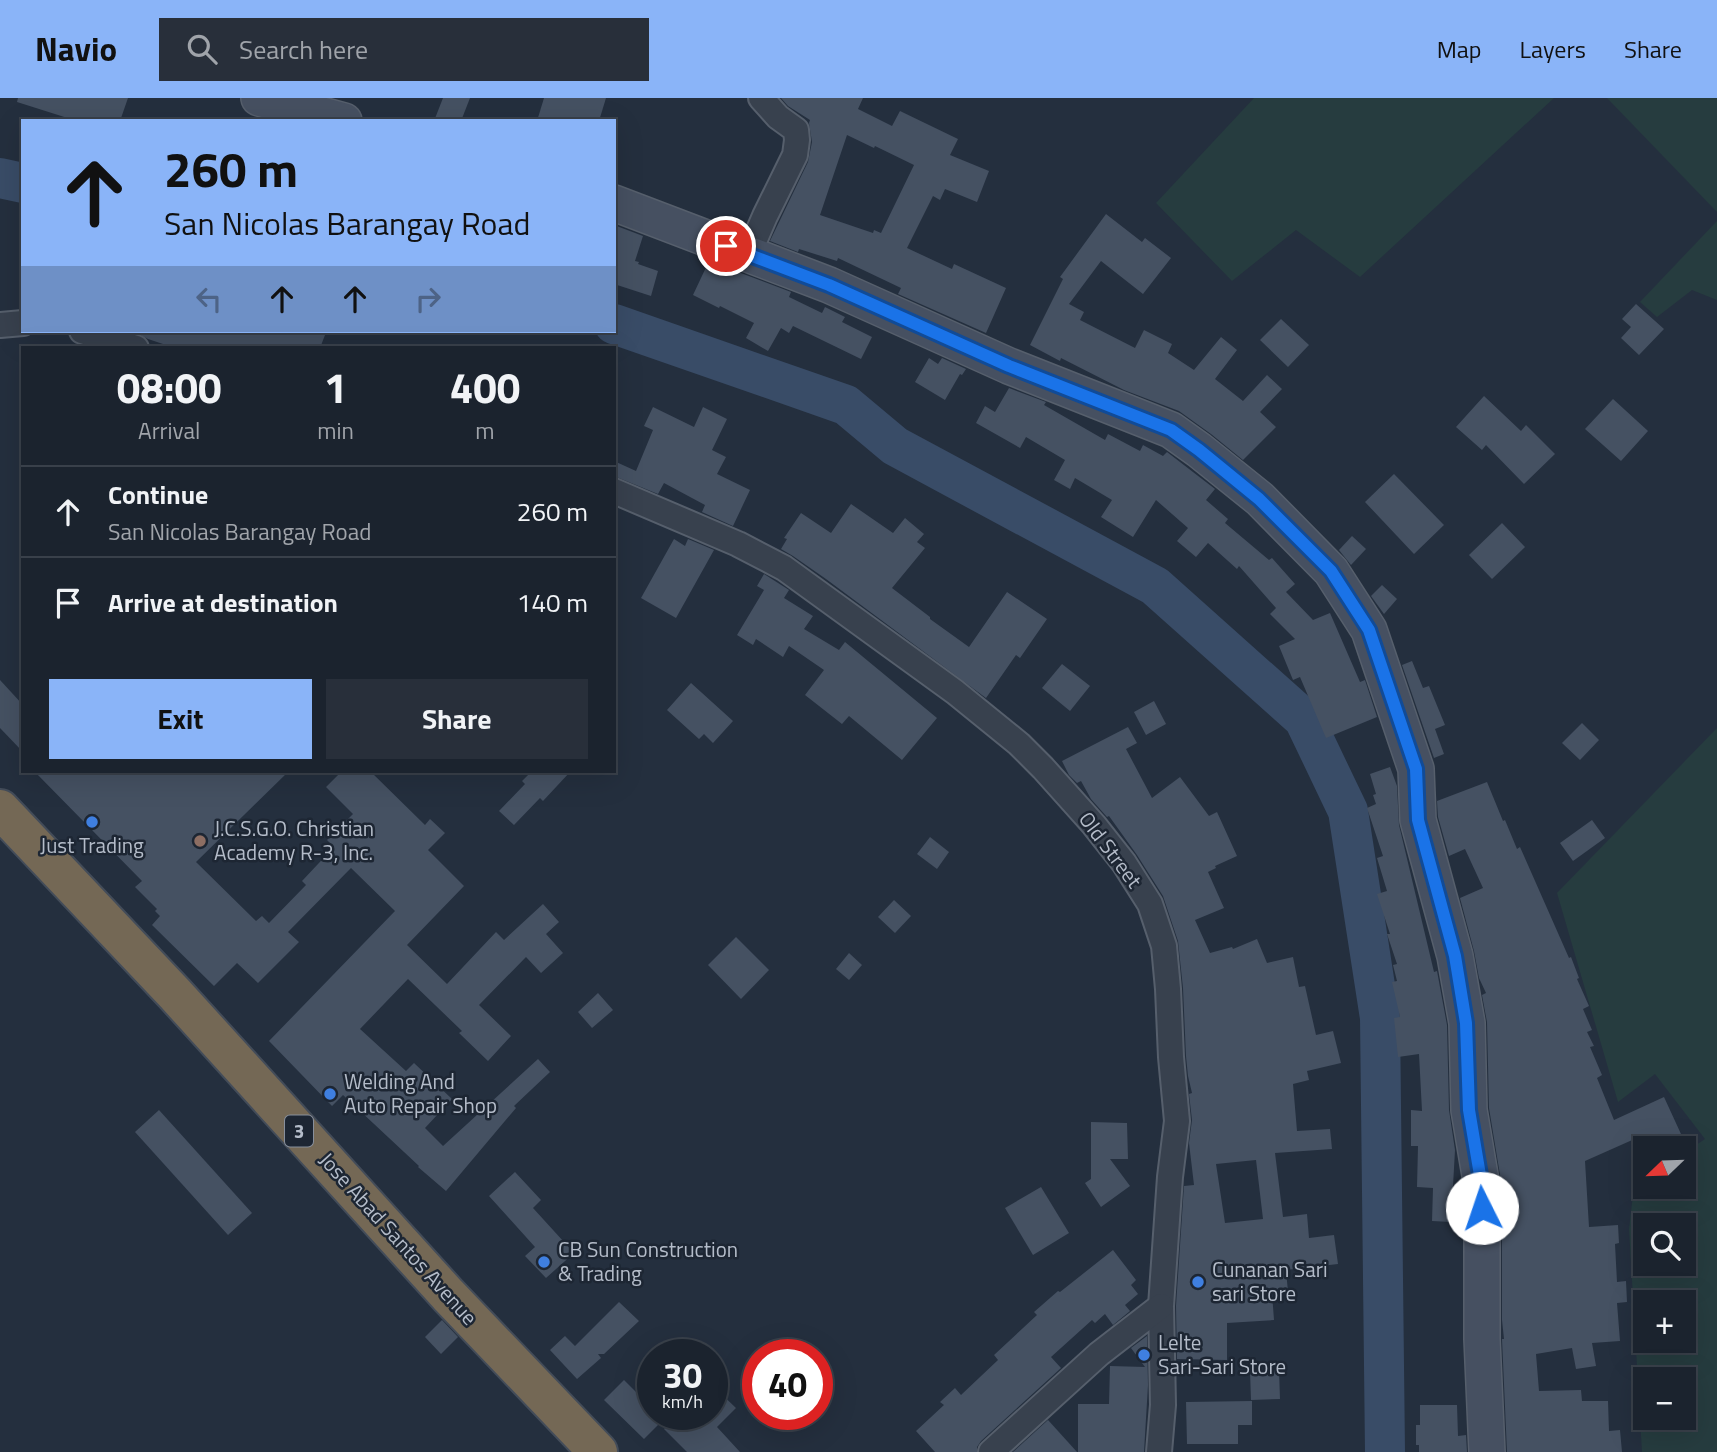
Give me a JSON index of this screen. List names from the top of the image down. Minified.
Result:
{"streets":{"highway":["3","Jose Abad Santos Avenue"],"street":["Old Street"]},"places":["Just Trading","J.C.S.G.O. Christian Academy R-3, Inc.","Welding And Auto Repair Shop","CB Sun Construction & Trading","Cunanan Sari sari Store","Lelte Sari-Sari Store"],"north":"bottom left","page":{"header":"Navio","search":"Search here","nav":["Map","Layers","Share"],"turn":["260 m","San Nicolas Barangay Road"],"eta":["08:00","Arrival","1","min","400","m"],"list":[{"name":"Continue","note":"San Nicolas Barangay Road","value":"260 m"},{"name":"Arrive at destination","value":"140 m"}],"buttons":["Exit","Share"],"map_buttons":["+","−"],"speed":"30 km/h","limit":"40"}}
